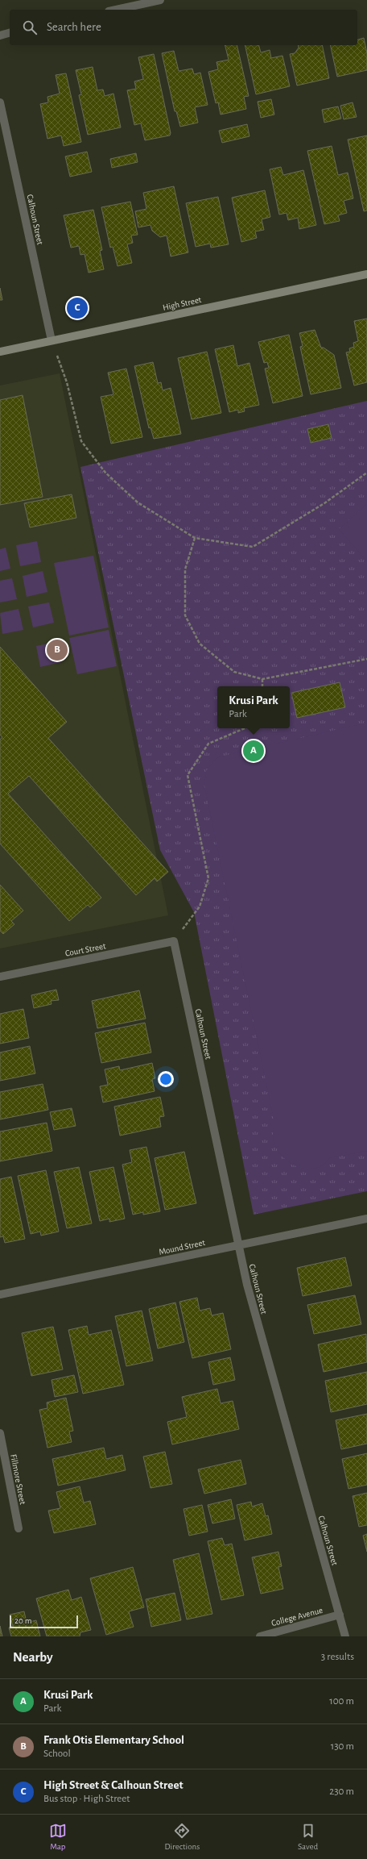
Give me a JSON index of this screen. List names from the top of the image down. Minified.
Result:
{"streets":{"main road":["High Street"],"street":["Calhoun Street","Court Street","Mound Street","Fillmore Street","College Avenue"]},"crossings":[["Calhoun Street","High Street"],["Calhoun Street","Court Street"],["Calhoun Street","Mound Street"],["Calhoun Street","College Avenue"]],"scale_bar":"20 m","page":{"search":"Search here","pins":["C","B","A"],"popup":["Krusi Park","Park"],"scale":"20 m","heading":["Nearby","3 results"],"list":[{"mark":"A","name":"Krusi Park","note":"Park","value":"100 m"},{"mark":"B","name":"Frank Otis Elementary School","note":"School","value":"130 m"},{"mark":"C","name":"High Street & Calhoun Street","note":"Bus stop · High Street","value":"230 m"}],"nav":["Map","Directions","Saved"]}}
